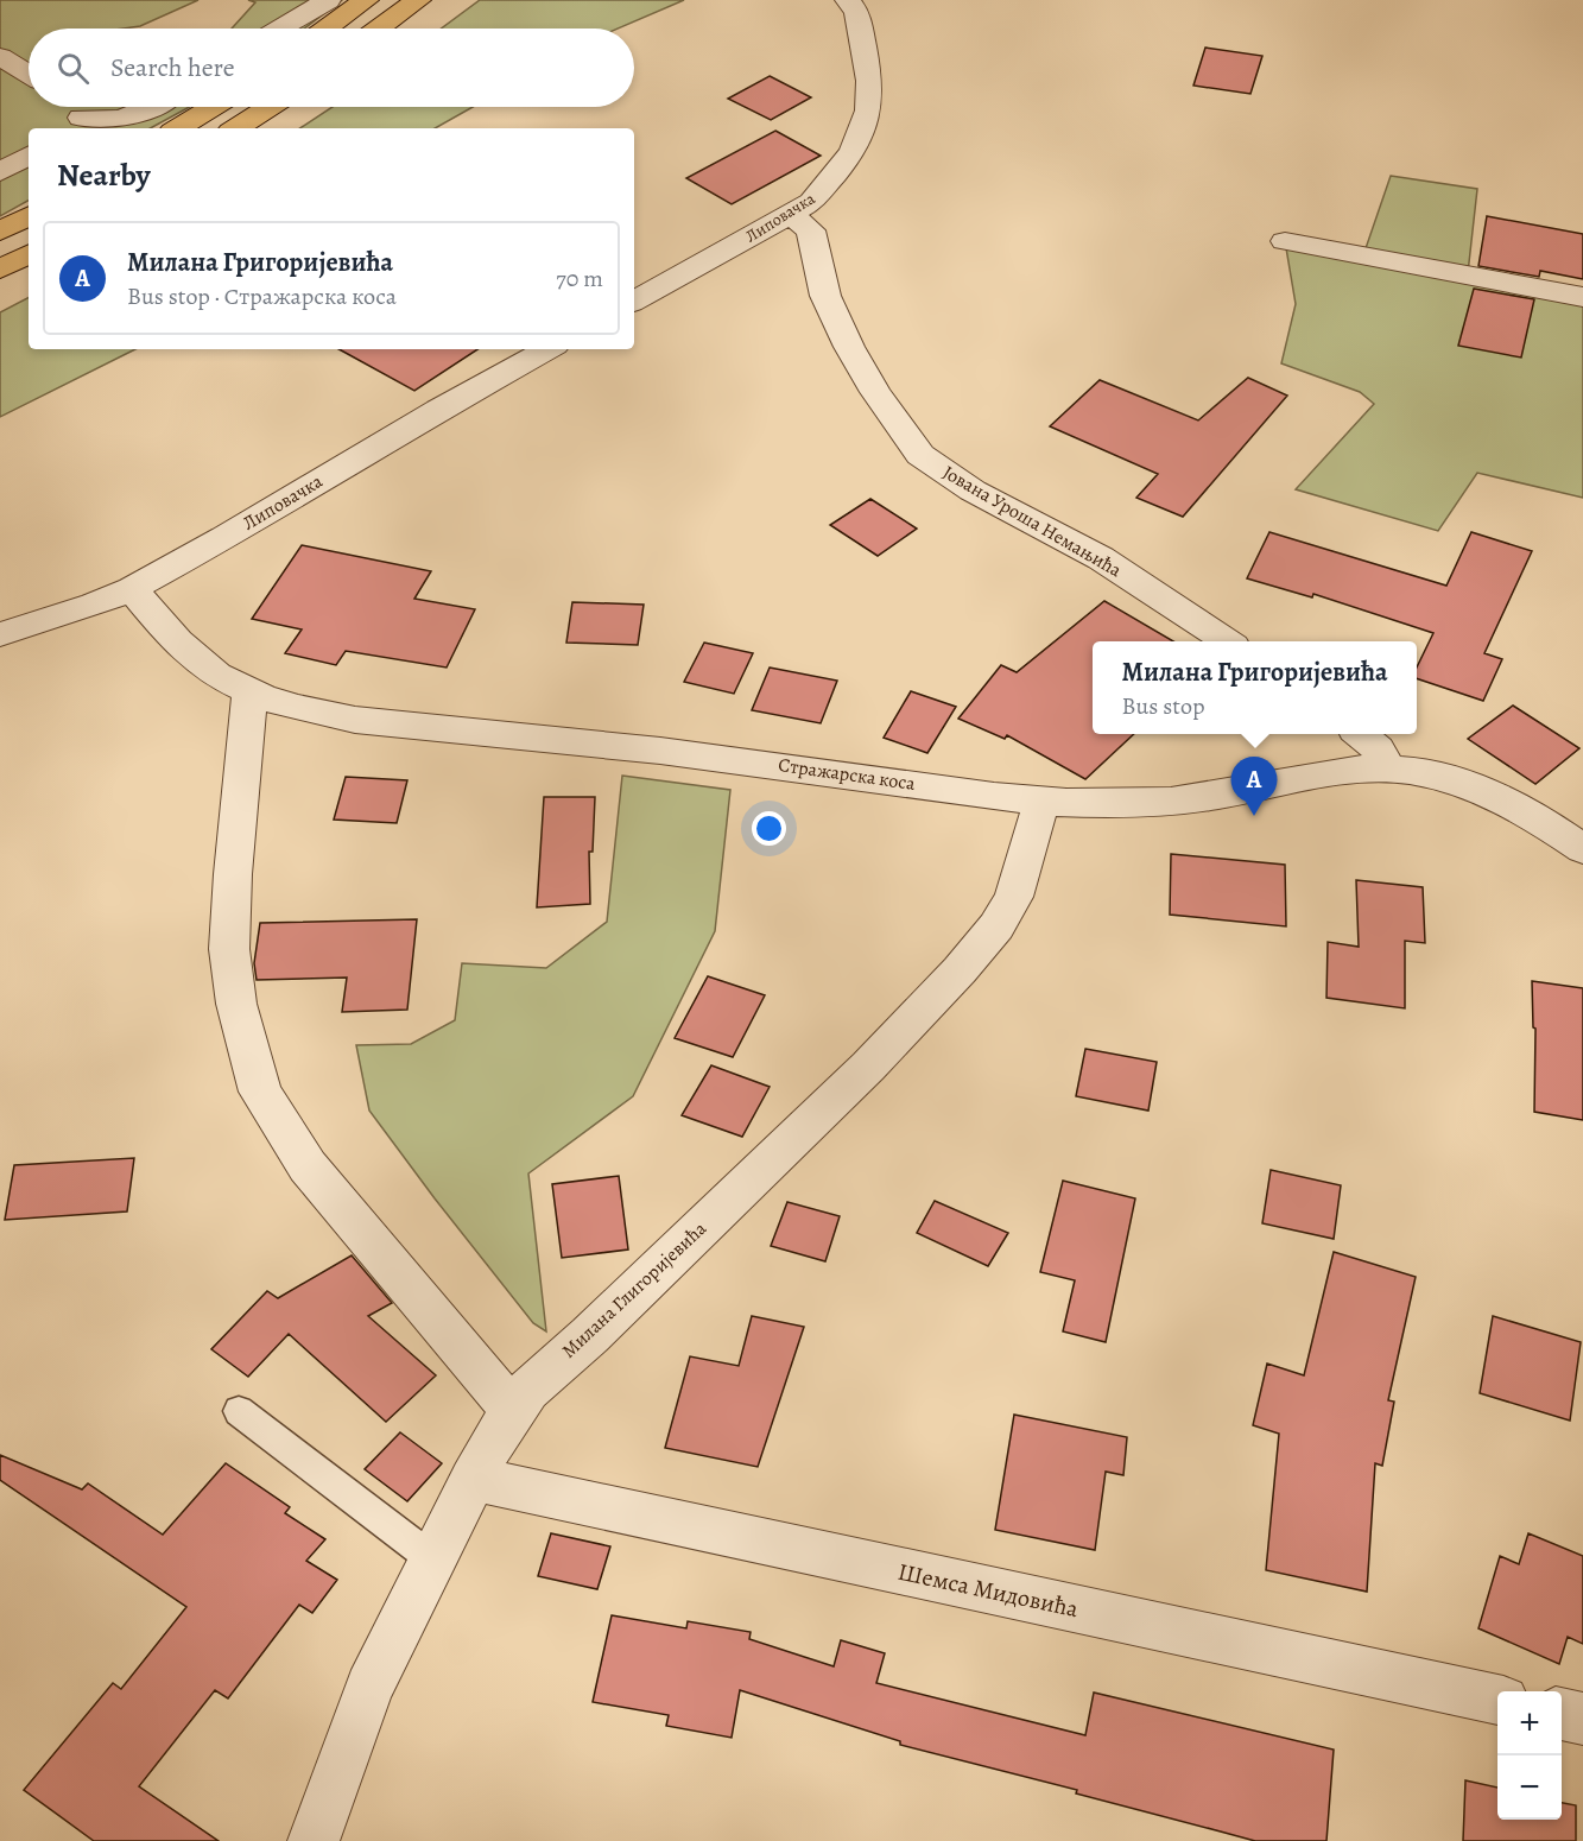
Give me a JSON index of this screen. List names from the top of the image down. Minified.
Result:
{"streets":{"street":["Липовачка","Јована Уроша Немањића","Стражарска коса","Милана Глигоријевића","Шемса Мидовића"]},"crossings":[["Липовачка","Јована Уроша Немањића"],["Липовачка","Стражарска коса"],["Стражарска коса","Милана Глигоријевића"],["Милана Глигоријевића","Шемса Мидовића"]],"page":{"search":"Search here","heading":"Nearby","list":[{"mark":"A","name":"Милана Григоријевића","note":"Bus stop · Стражарска коса","value":"70 m"}],"popup":["Милана Григоријевића","Bus stop"],"pins":"A","map_buttons":["+","−"]}}
